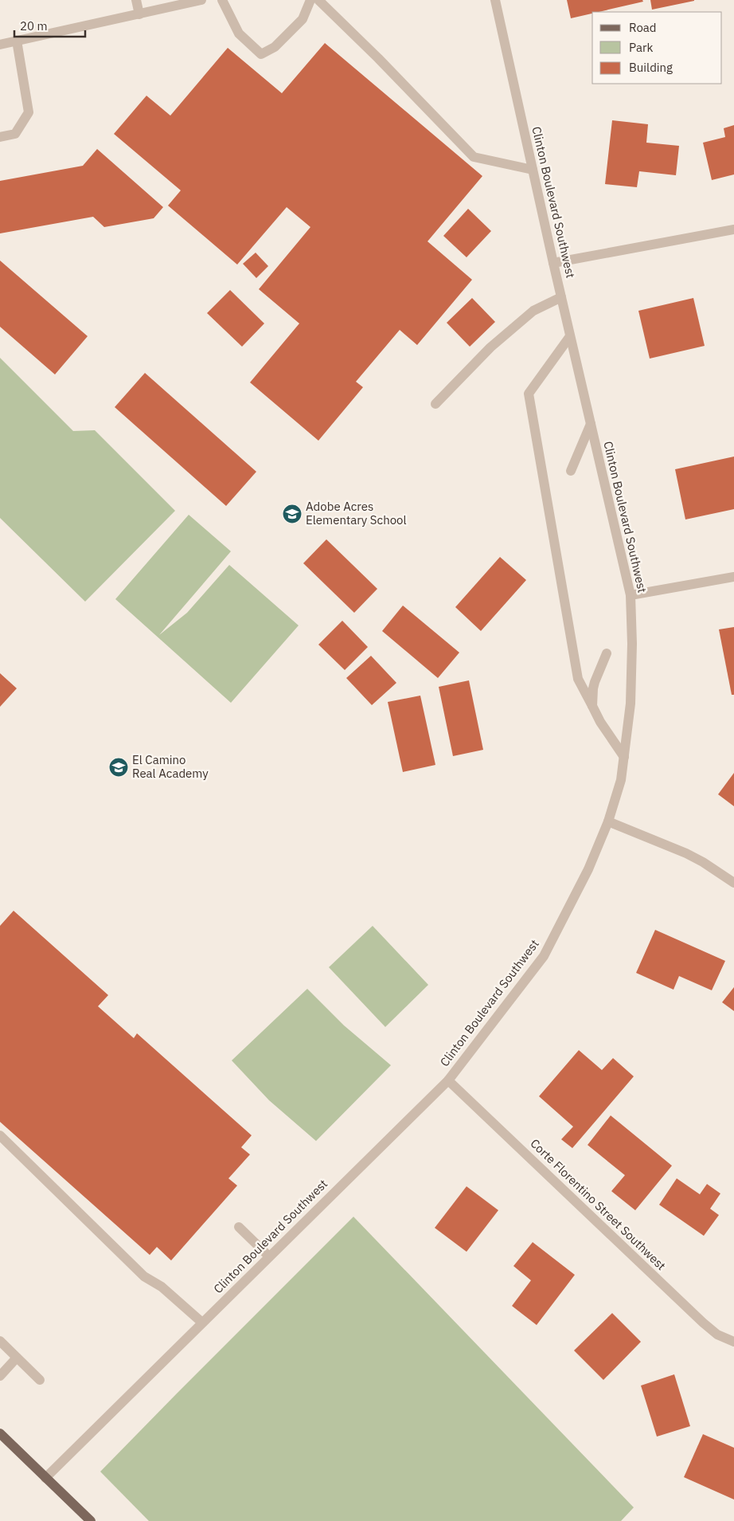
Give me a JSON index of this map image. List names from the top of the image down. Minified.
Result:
{"streets":{"street":["Clinton Boulevard Southwest","Corte Florentino Street Southwest"]},"crossings":[["Clinton Boulevard Southwest","Corte Florentino Street Southwest"]],"places":{"school or university":["Adobe Acres Elementary School","El Camino Real Academy"]},"legend":["Road","Park","Building"],"scale_bar":"20 m"}
